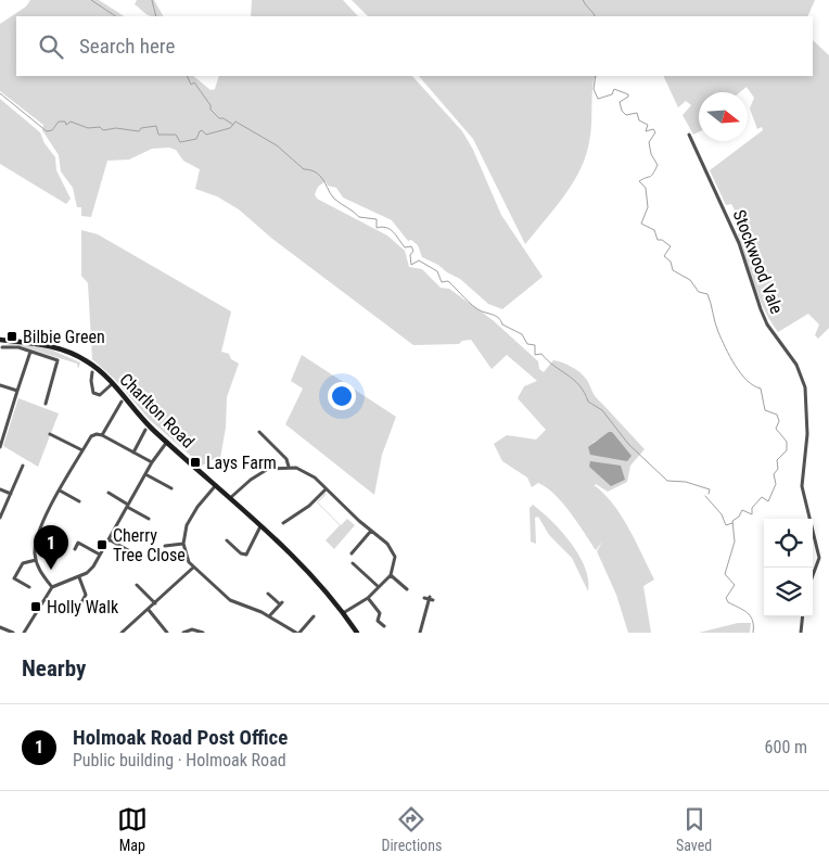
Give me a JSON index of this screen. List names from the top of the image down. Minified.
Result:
{"streets":{"street":["Stockwood Vale","Charlton Road"]},"places":{"transit":["Bilbie Green","Lays Farm","Cherry Tree Close","Holly Walk"]},"north":"right","page":{"search":"Search here","pins":"1","heading":"Nearby","list":[{"mark":"1","name":"Holmoak Road Post Office","note":"Public building · Holmoak Road","value":"600 m"}],"nav":["Map","Directions","Saved"]}}
